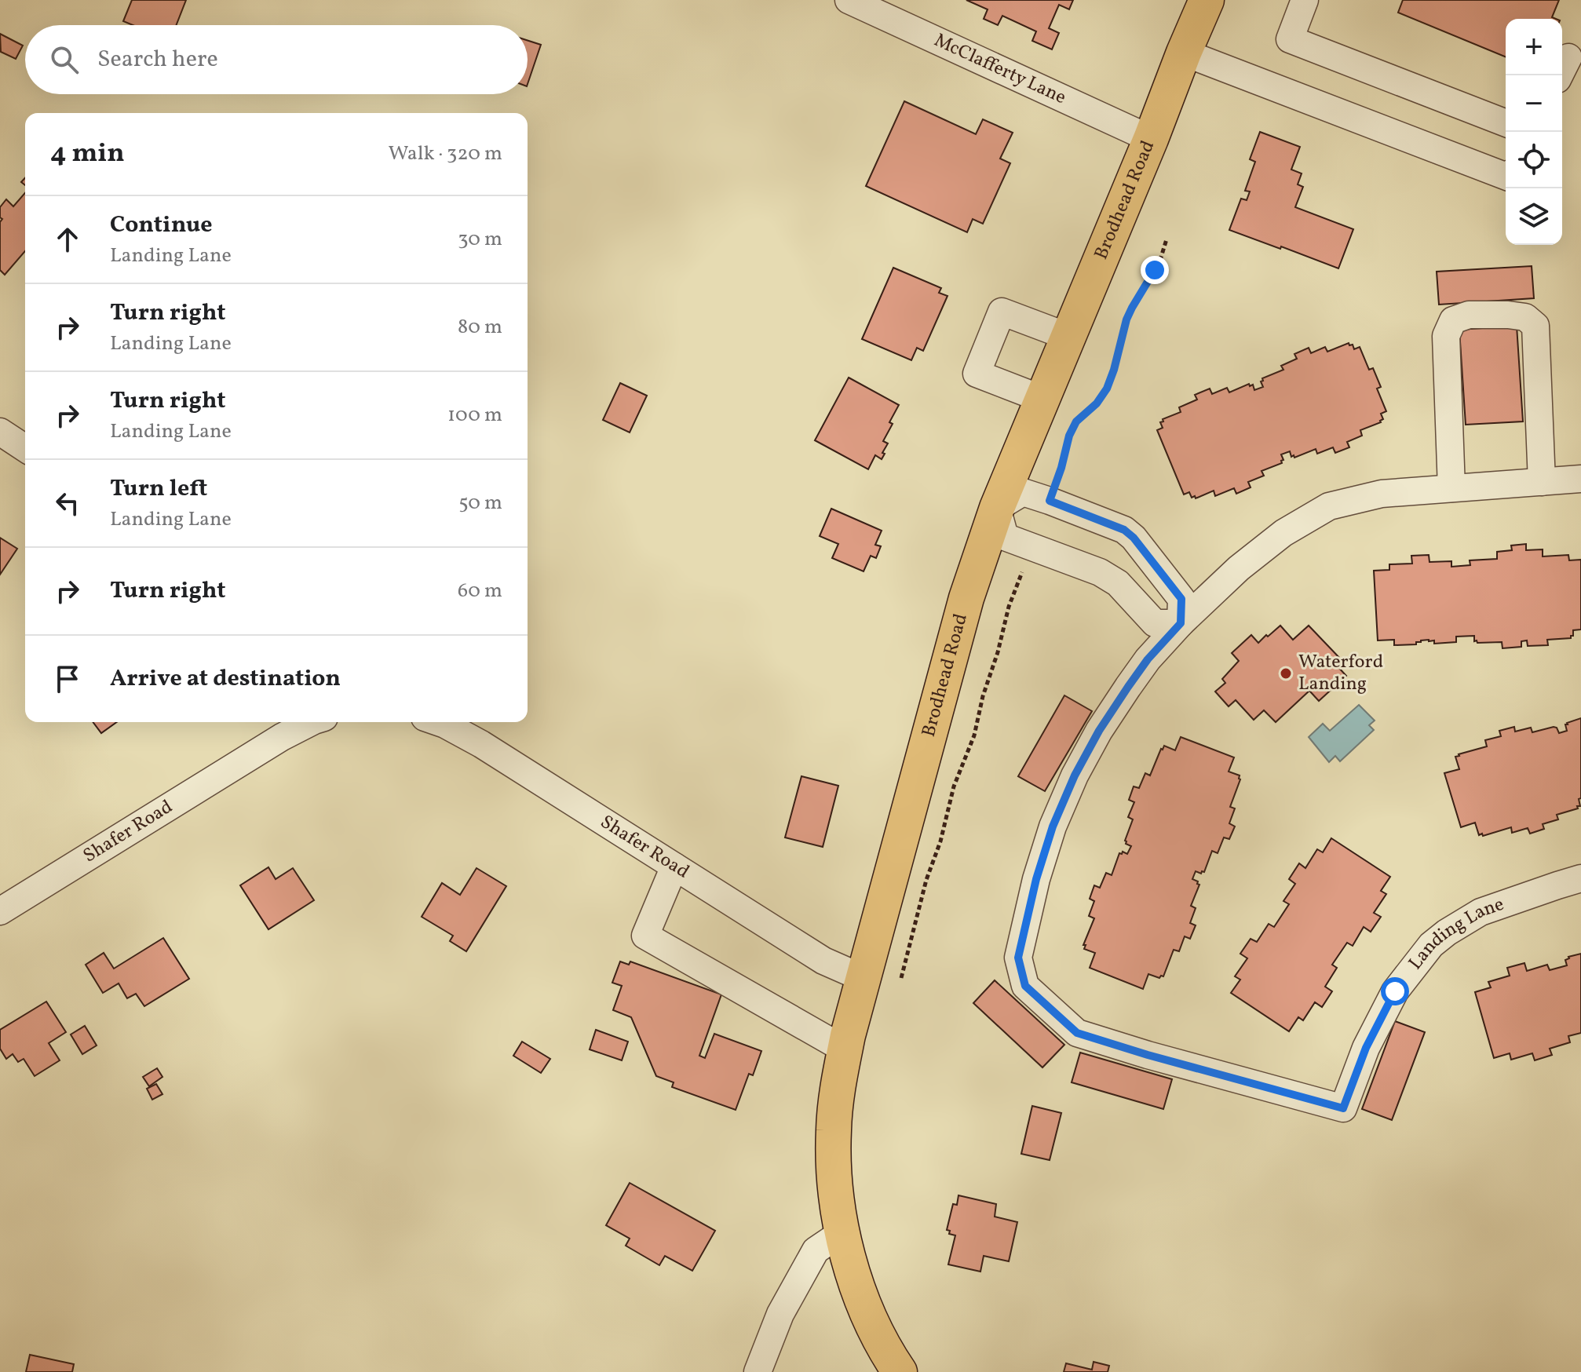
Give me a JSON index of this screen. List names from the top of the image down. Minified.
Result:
{"streets":{"main road":["Brodhead Road"],"street":["McClafferty Lane","Shafer Road","Landing Lane"]},"crossings":[["McClafferty Lane","Brodhead Road"],["Brodhead Road","Shafer Road"]],"places":["Waterford Landing"],"page":{"map_buttons":["+","−"],"search":"Search here","heading":["4 min","Walk · 320 m"],"list":[["Continue","Landing Lane","30 m"],["Turn right","Landing Lane","80 m"],["Turn right","Landing Lane","100 m"],["Turn left","Landing Lane","50 m"],["Turn right","60 m"],"Arrive at destination"]}}
